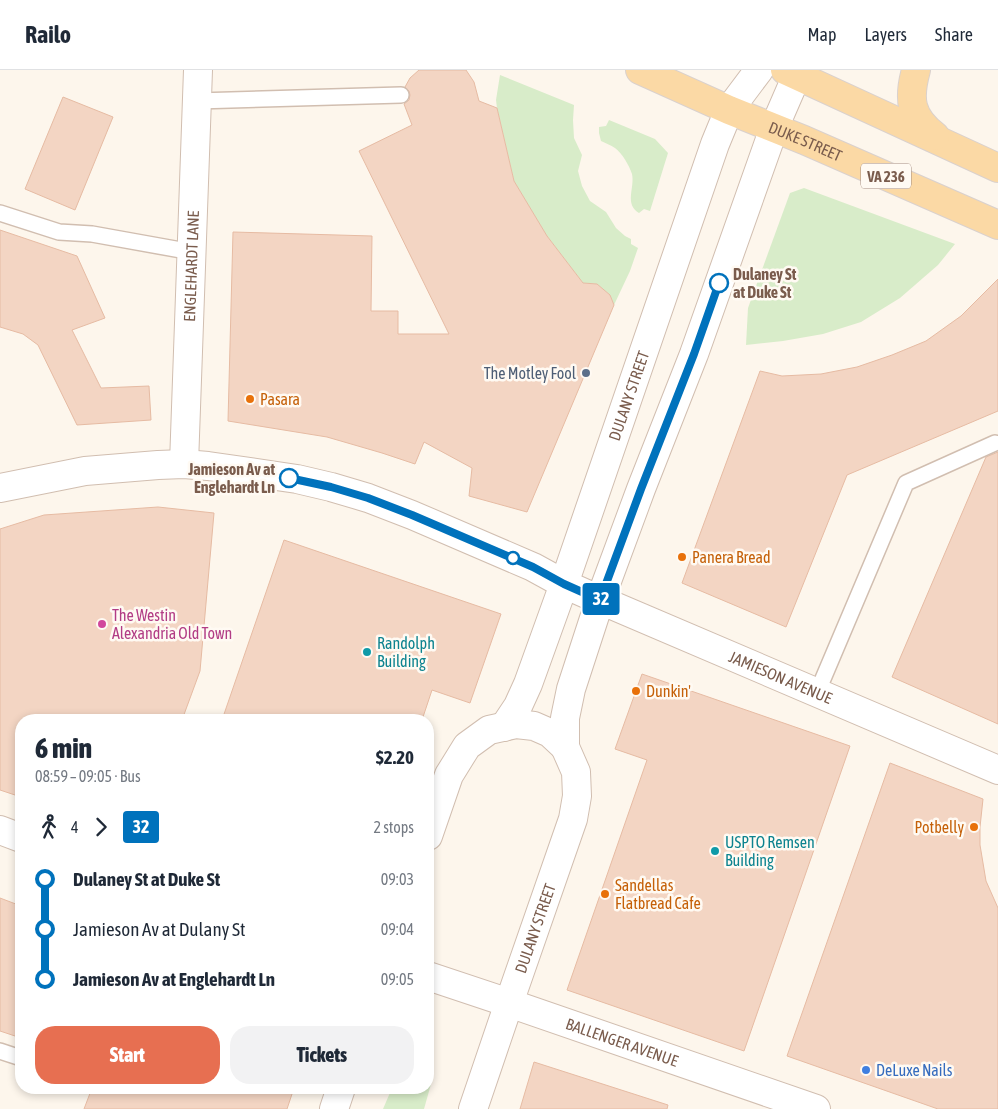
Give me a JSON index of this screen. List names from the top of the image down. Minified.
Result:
{"streets":{"main road":["DUKE STREET","VA 236"],"street":["ENGLEHARDT LANE","DULANY STREET","JAMIESON AVENUE","BALLENGER AVENUE"]},"crossings":[["DUKE STREET","DULANY STREET"],["ENGLEHARDT LANE","JAMIESON AVENUE"],["DULANY STREET","JAMIESON AVENUE"],["DULANY STREET","BALLENGER AVENUE"]],"places":["Dulaney St at Duke St","The Motley Fool","Pasara","Jamieson Av at Englehardt Ln","Panera Bread","The Westin Alexandria Old Town","Randolph Building","Dunkin'","Potbelly","USPTO Remsen Building","Sandellas Flatbread Cafe","DeLuxe Nails"],"lines":["bus line 32"],"page":{"header":"Railo","nav":["Map","Layers","Share"],"on_map":"32","heading":["6 min","08:59 – 09:05 · Bus","$2.20"],"legs":["4","32","2 stops"],"list":[{"name":"Dulaney St at Duke St","value":"09:03"},{"name":"Jamieson Av at Dulany St","value":"09:04"},{"name":"Jamieson Av at Englehardt Ln","value":"09:05"}],"buttons":["Start","Tickets"]}}
